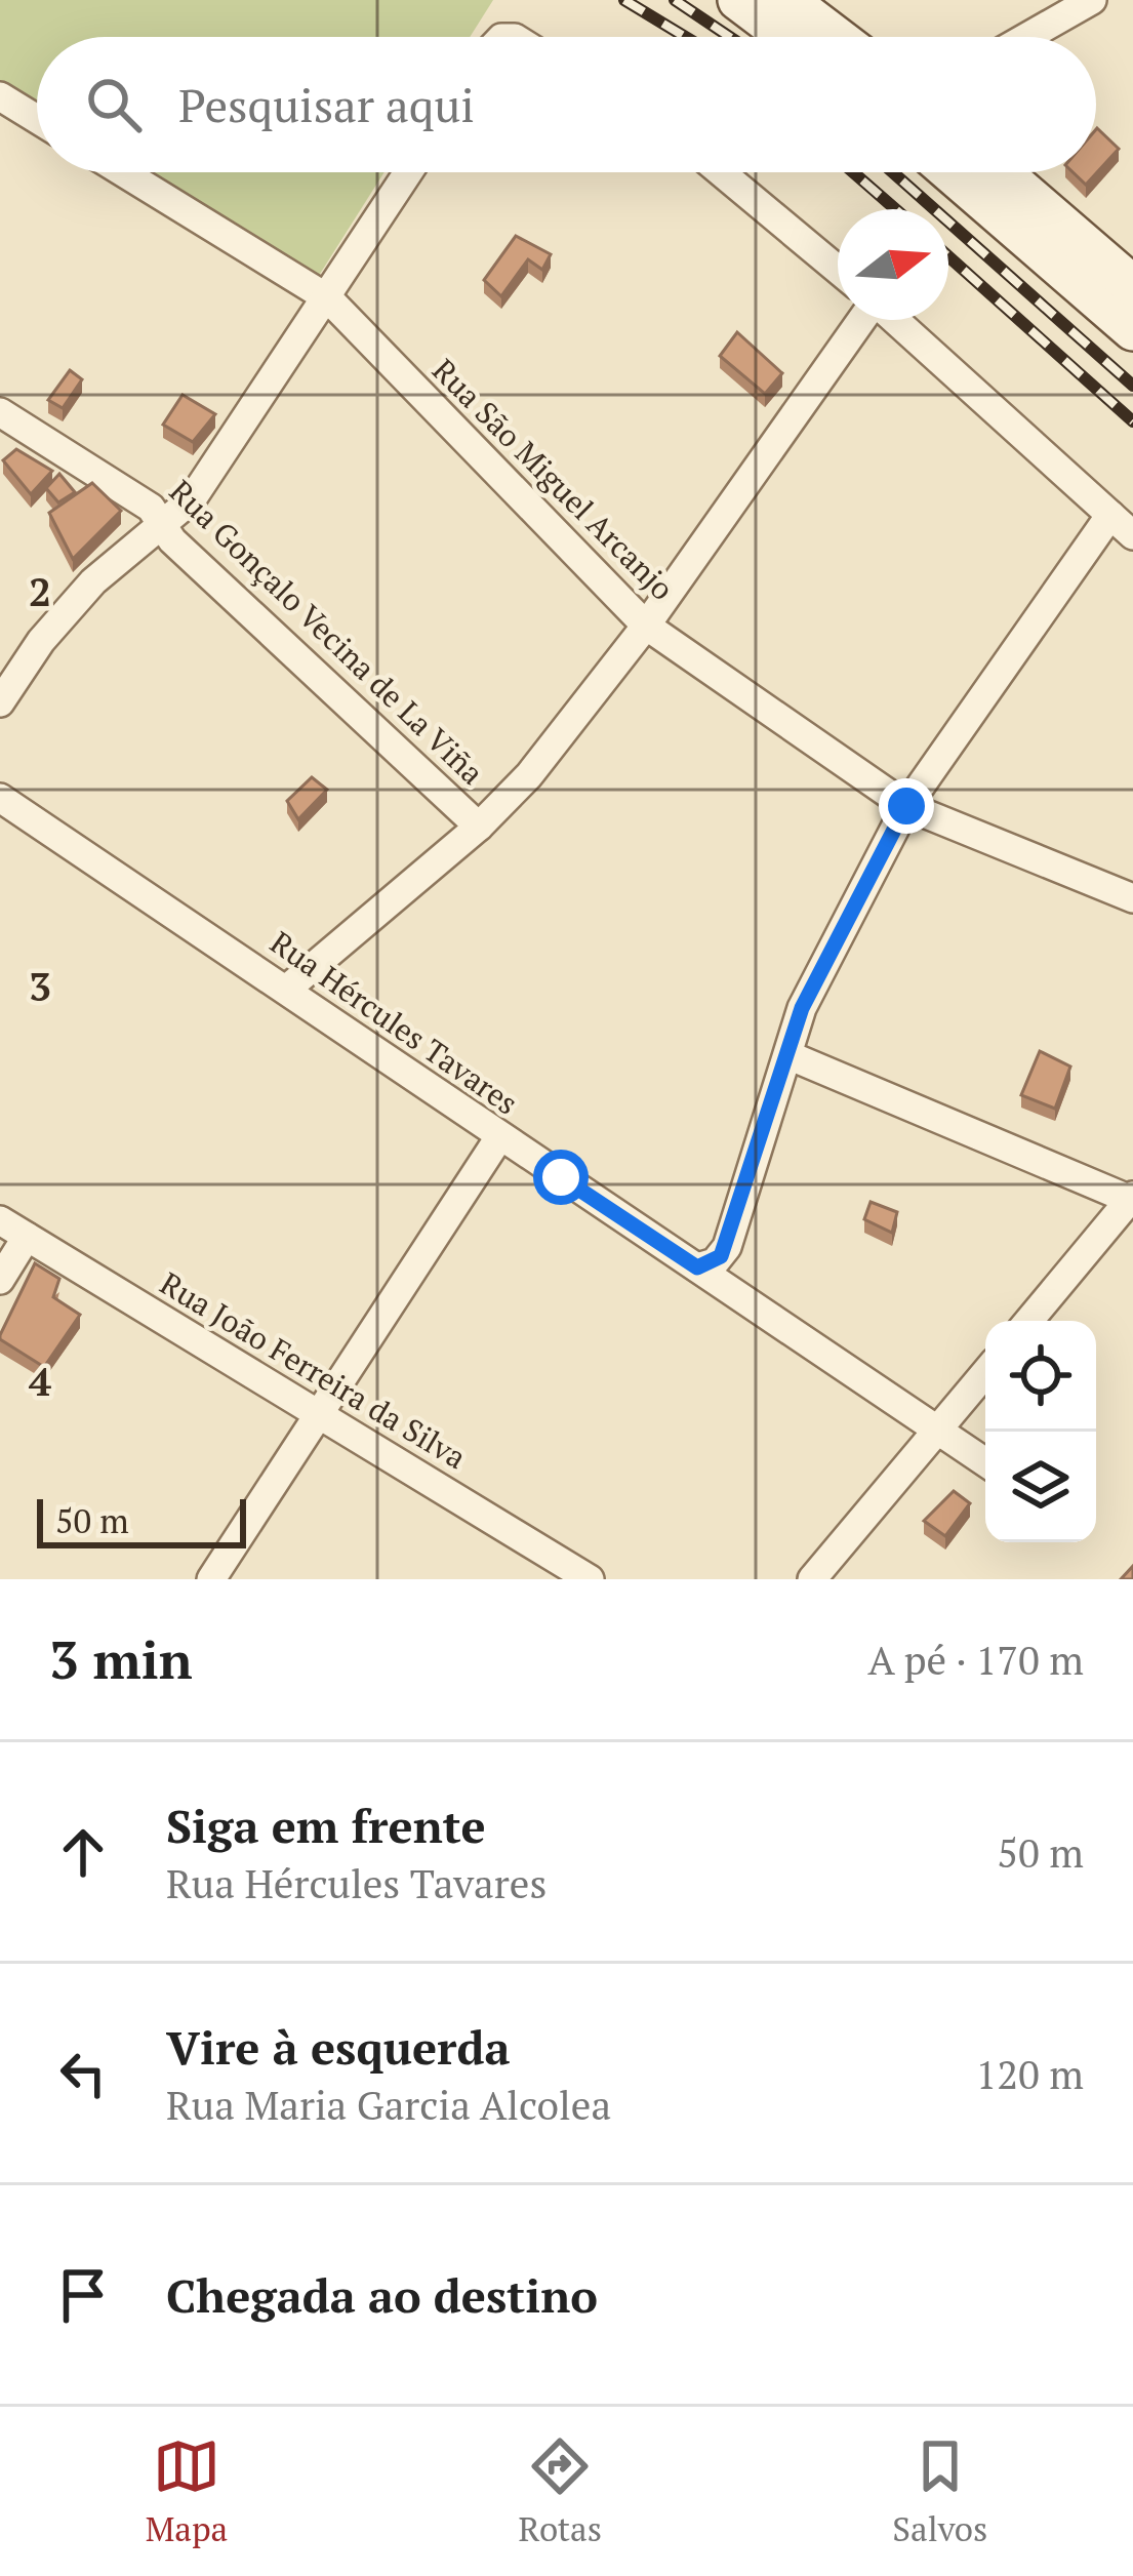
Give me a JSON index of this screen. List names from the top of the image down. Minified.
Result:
{"streets":{"street":["Rua São Miguel Arcanjo","Rua Gonçalo Vecina de La Viña","Rua Hércules Tavares","Rua João Ferreira da Silva"]},"scale_bar":"50 m","north":"right","page":{"search":"Pesquisar aqui","scale":"50 m","heading":["3 min","A pé · 170 m"],"list":[["Siga em frente","Rua Hércules Tavares","50 m"],["Vire à esquerda","Rua Maria Garcia Alcolea","120 m"],"Chegada ao destino"],"nav":["Mapa","Rotas","Salvos"]},"grid":{"rows":["2","3","4"]}}
